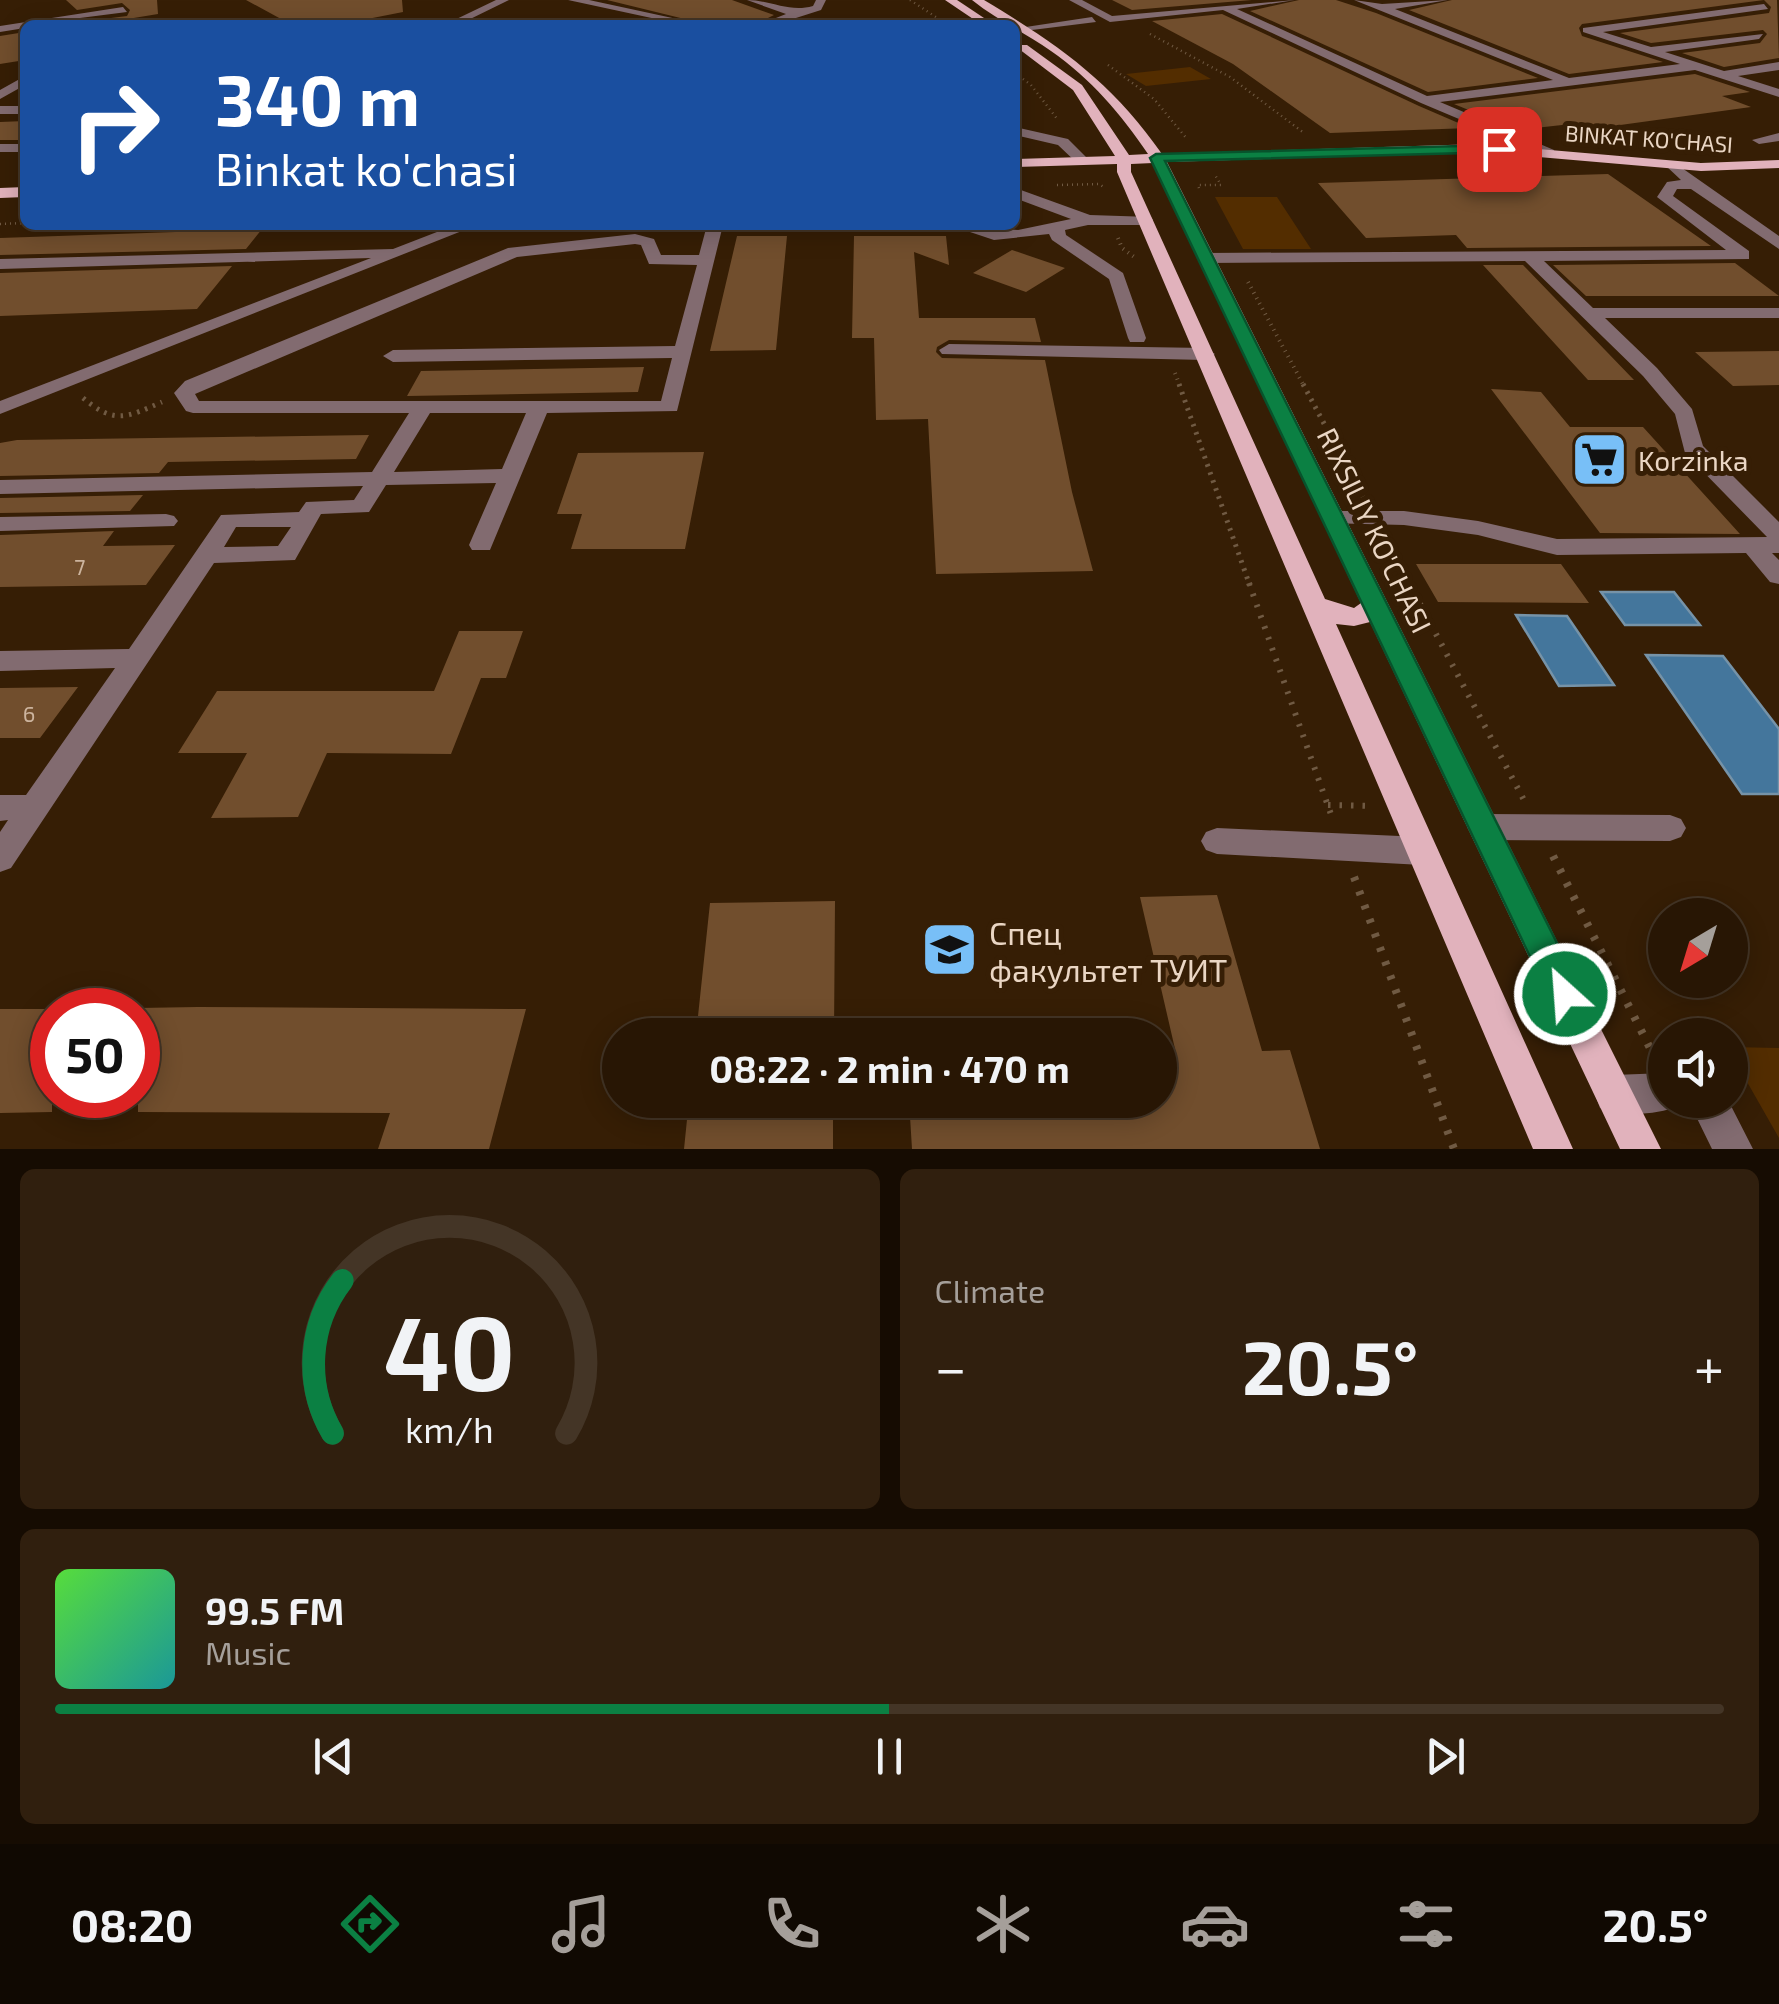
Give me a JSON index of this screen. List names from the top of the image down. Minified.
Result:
{"streets":{"main road":["BINKAT KO'CHASI","RIXSILIY KO'CHASI"]},"crossings":[["BINKAT KO'CHASI","RIXSILIY KO'CHASI"]],"places":{"supermarket":["Korzinka"],"school or university":["Спец факультет ТУИТ"]},"house_numbers":["7","6"],"north":"bottom left","page":{"turn":["340 m","Binkat ko'chasi"],"limit":"50","trip":"08:22 · 2 min · 470 m","tile":"Climate","heat":["−","20.5°","+"],"song":["99.5 FM","Music"],"tabs":["08:20","20.5°"],"gauge":["40","km/h"]}}
